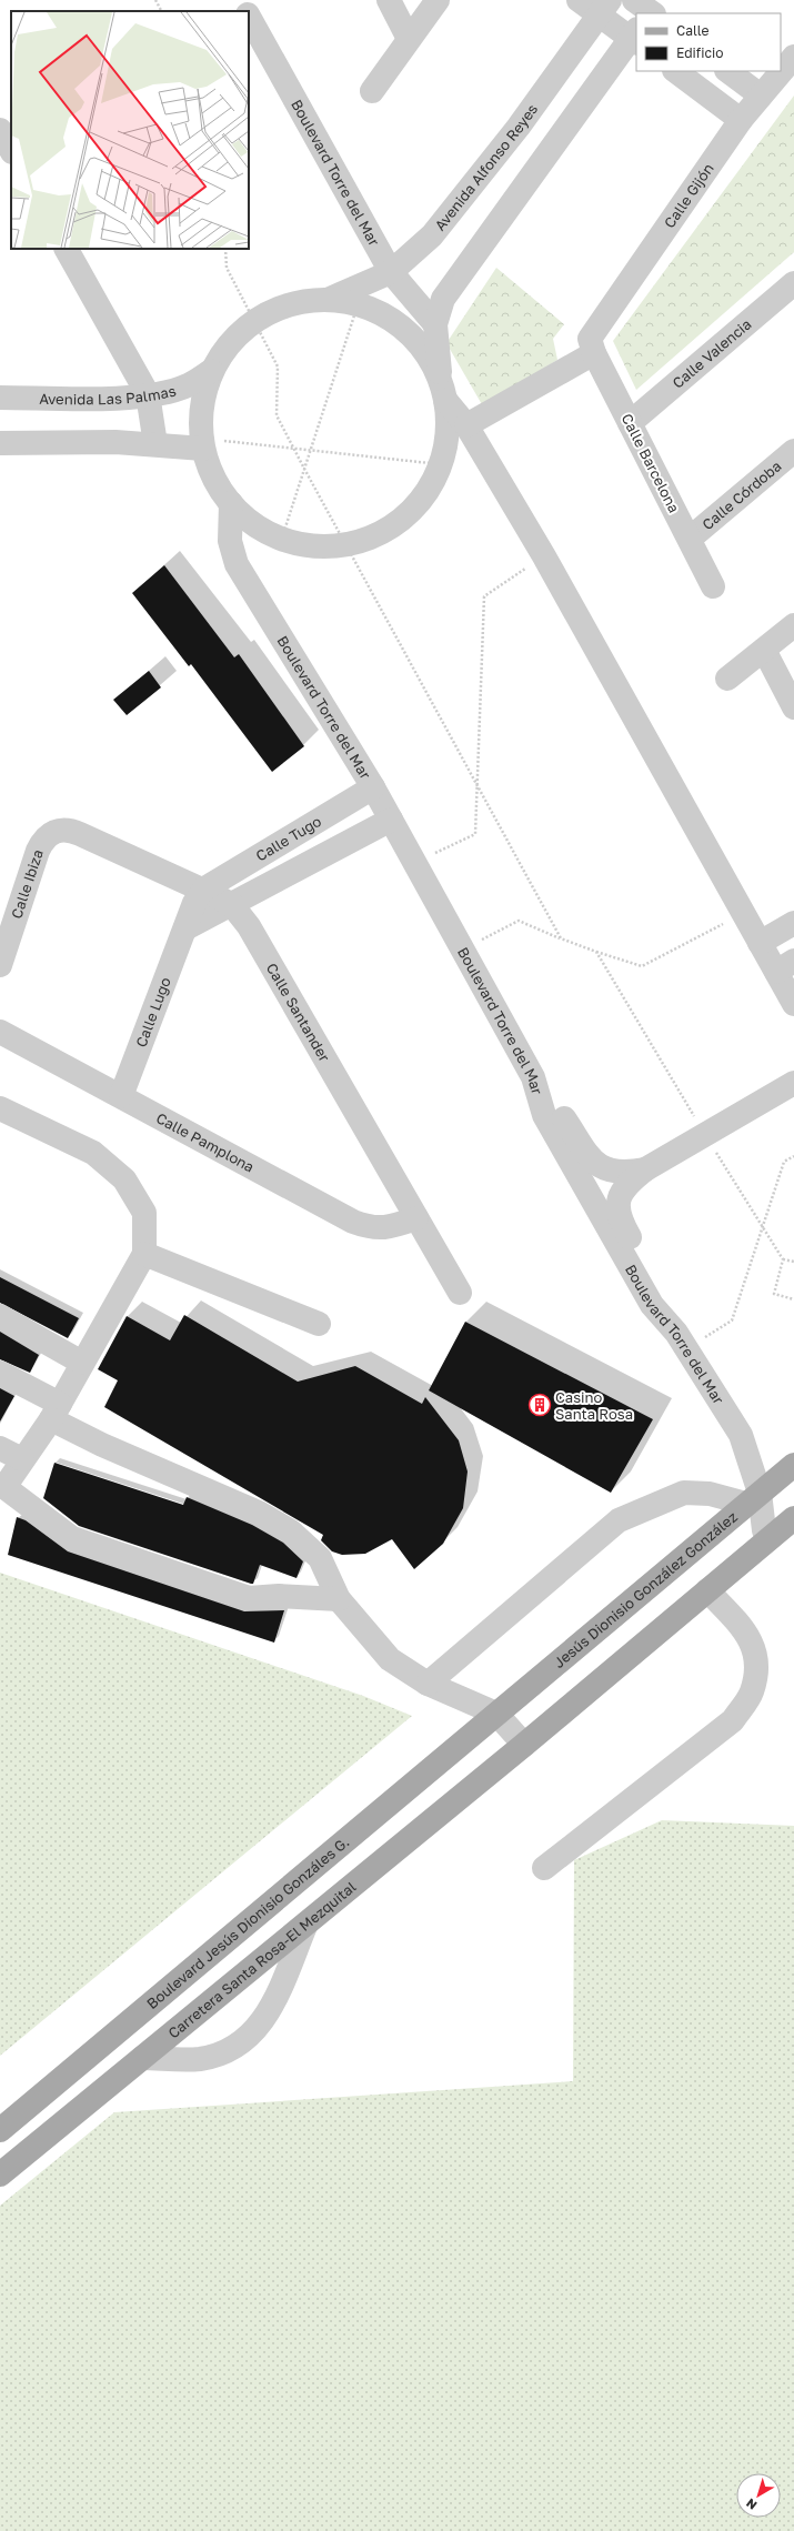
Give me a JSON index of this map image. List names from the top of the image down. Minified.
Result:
{"streets":{"main road":["Jesús Dionisio González González","Boulevard Jesús Dionisio Gonzáles G.","Carretera Santa Rosa-El Mezquital"],"street":["Avenida Alfonso Reyes","Boulevard Torre del Mar","Calle Gijón","Calle Valencia","Avenida Las Palmas","Calle Barcelona","Calle Córdoba","Calle Tugo","Calle Ibiza","Calle Santander","Calle Lugo","Calle Pamplona"]},"crossings":[["Avenida Alfonso Reyes","Boulevard Torre del Mar"],["Boulevard Torre del Mar","Calle Tugo"],["Boulevard Torre del Mar","Jesús Dionisio González González"],["Calle Gijón","Calle Barcelona"],["Calle Valencia","Calle Barcelona"],["Calle Barcelona","Calle Córdoba"],["Calle Tugo","Calle Santander"],["Calle Tugo","Calle Lugo"],["Calle Ibiza","Calle Santander"],["Calle Santander","Calle Lugo"],["Calle Santander","Calle Pamplona"],["Calle Lugo","Calle Pamplona"],["Jesús Dionisio González González","Boulevard Jesús Dionisio Gonzáles G."]],"places":{"building":["Casino Santa Rosa"]},"legend":["Calle","Edificio"],"north":"bottom left"}
